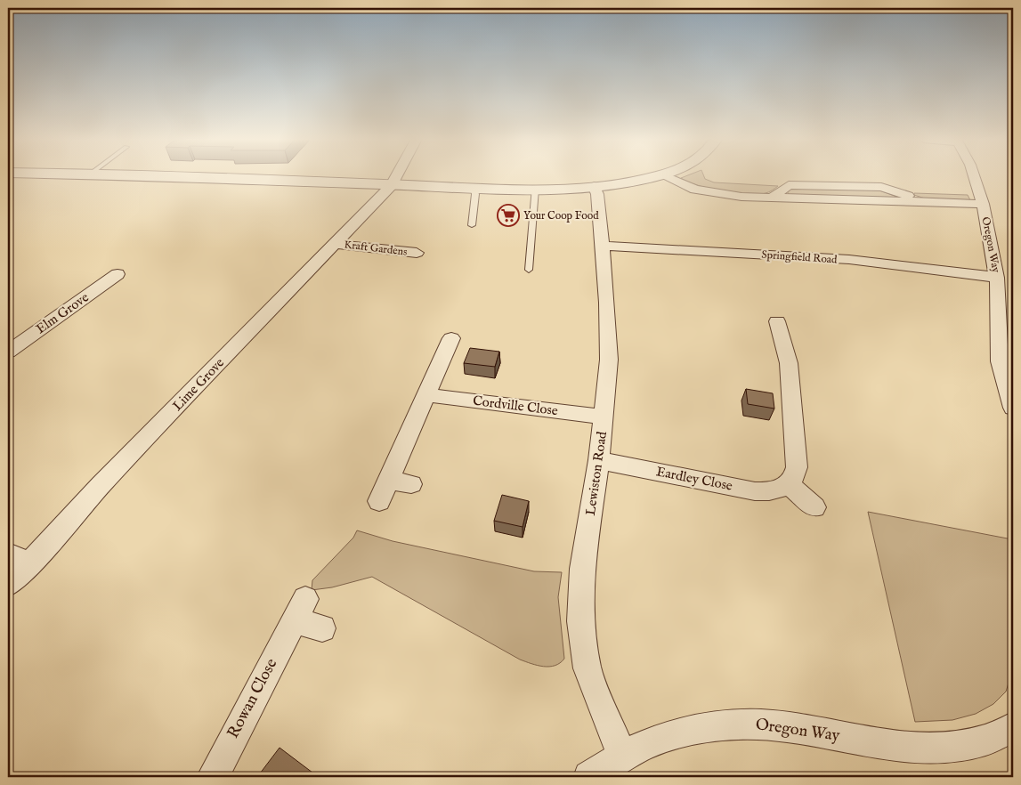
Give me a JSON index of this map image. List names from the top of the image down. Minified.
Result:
{"streets":{"street":["Oregon Way","Kraft Gardens","Springfield Road","Elm Grove","Lime Grove","Cordville Close","Lewiston Road","Eardley Close","Rowan Close"]},"crossings":[["Oregon Way","Springfield Road"],["Oregon Way","Lewiston Road"],["Kraft Gardens","Lime Grove"],["Springfield Road","Lewiston Road"],["Cordville Close","Lewiston Road"],["Lewiston Road","Eardley Close"]],"places":{"supermarket":["Your Coop Food"]}}
